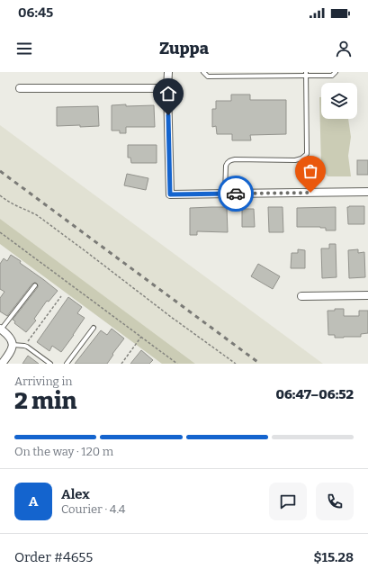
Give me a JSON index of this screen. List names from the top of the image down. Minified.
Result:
{"page":{"status":"06:45","header":"Zuppa","heading":["2 min","Arriving in","06:47–06:52"],"panel":["Alex","Courier · 4.4","Order #4655","$15.28"],"bar":"On the way · 120 m","round":"A"}}
